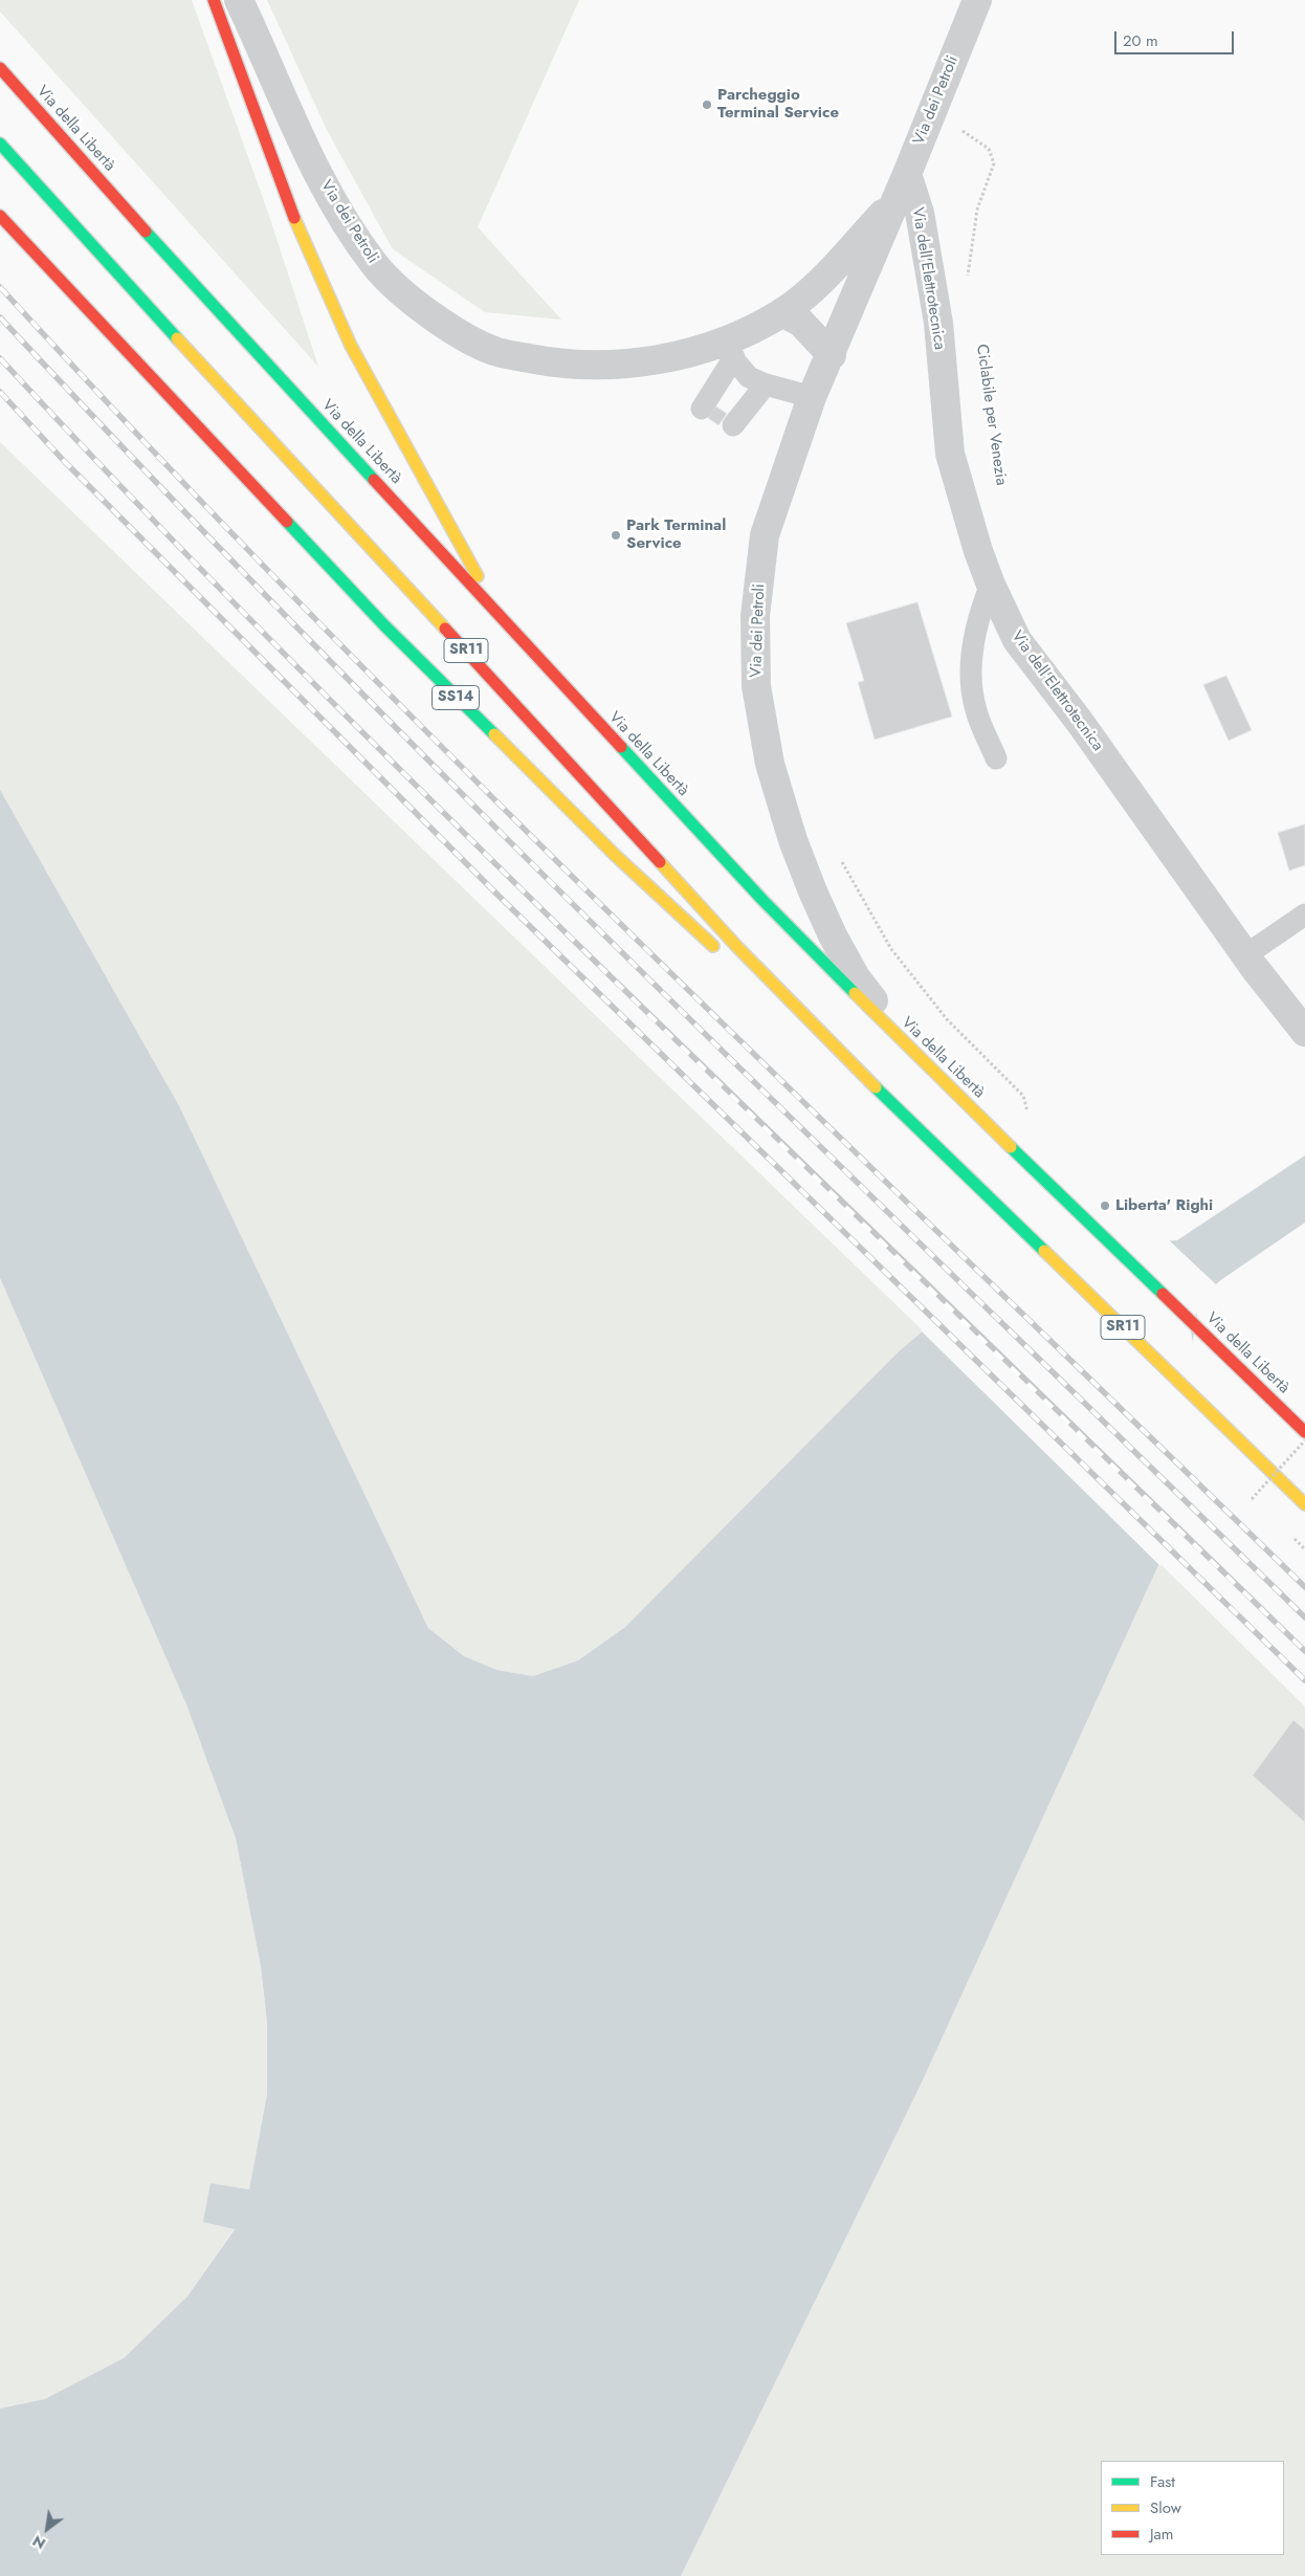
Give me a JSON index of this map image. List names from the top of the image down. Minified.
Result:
{"streets":{"highway":["Via della Libertà","SR11","SS14"],"street":["Via dei Petroli","Via dell'Elettrotecnica"]},"crossings":[["Via dei Petroli","Via della Libertà"],["Via dei Petroli","Via dell'Elettrotecnica"]],"places":["Parcheggio Terminal Service","Park Terminal Service","Liberta' Righi"],"legend":["Fast","Slow","Jam"],"scale_bar":"20 m","north":"bottom left"}
